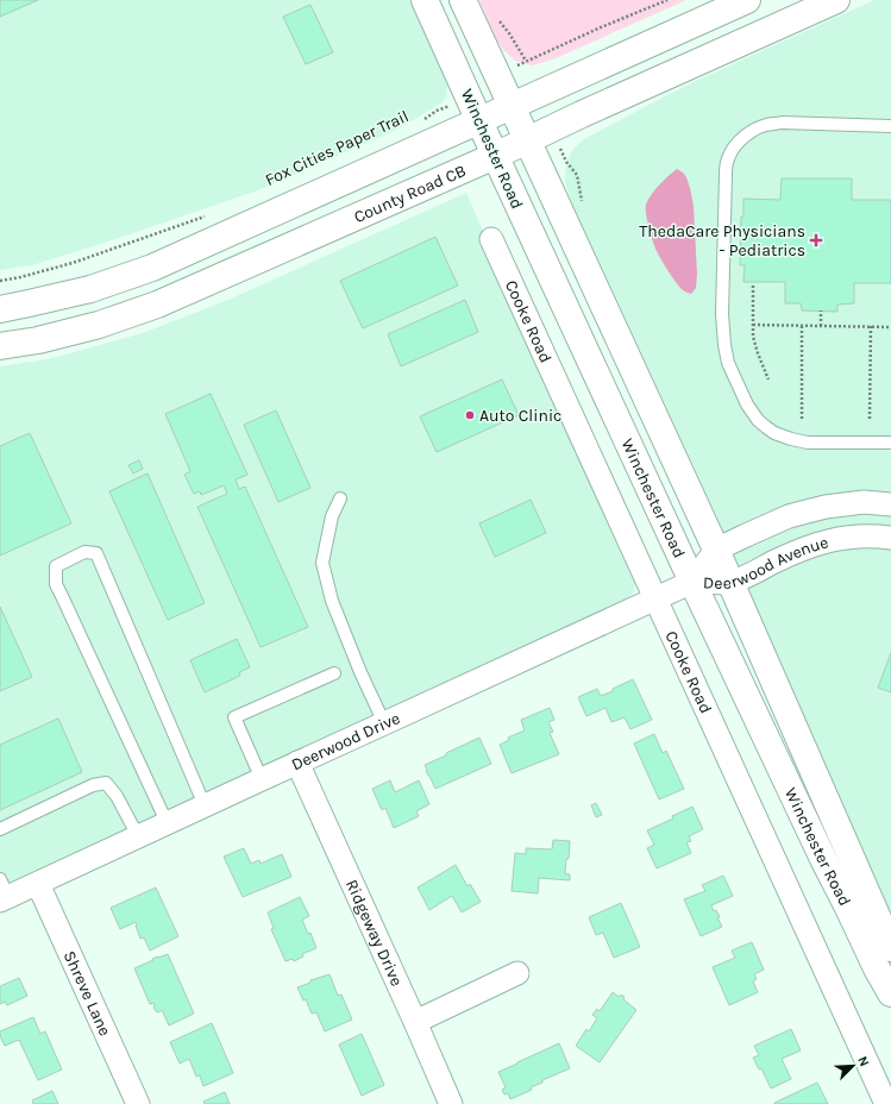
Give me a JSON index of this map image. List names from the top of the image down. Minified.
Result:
{"streets":{"main road":["Winchester Road","County Road CB"],"street":["Cooke Road","Deerwood Avenue","Deerwood Drive","Ridgeway Drive","Shreve Lane"],"path":["Fox Cities Paper Trail"]},"crossings":[["Fox Cities Paper Trail","Winchester Road"],["Winchester Road","County Road CB"],["Winchester Road","Deerwood Avenue"],["Winchester Road","Deerwood Drive"],["Cooke Road","Deerwood Drive"],["Deerwood Avenue","Deerwood Drive"],["Deerwood Drive","Ridgeway Drive"],["Deerwood Drive","Shreve Lane"]],"places":{"health":["ThedaCare Physicians - Pediatrics"],"other":["Auto Clinic"]},"north":"top right"}
